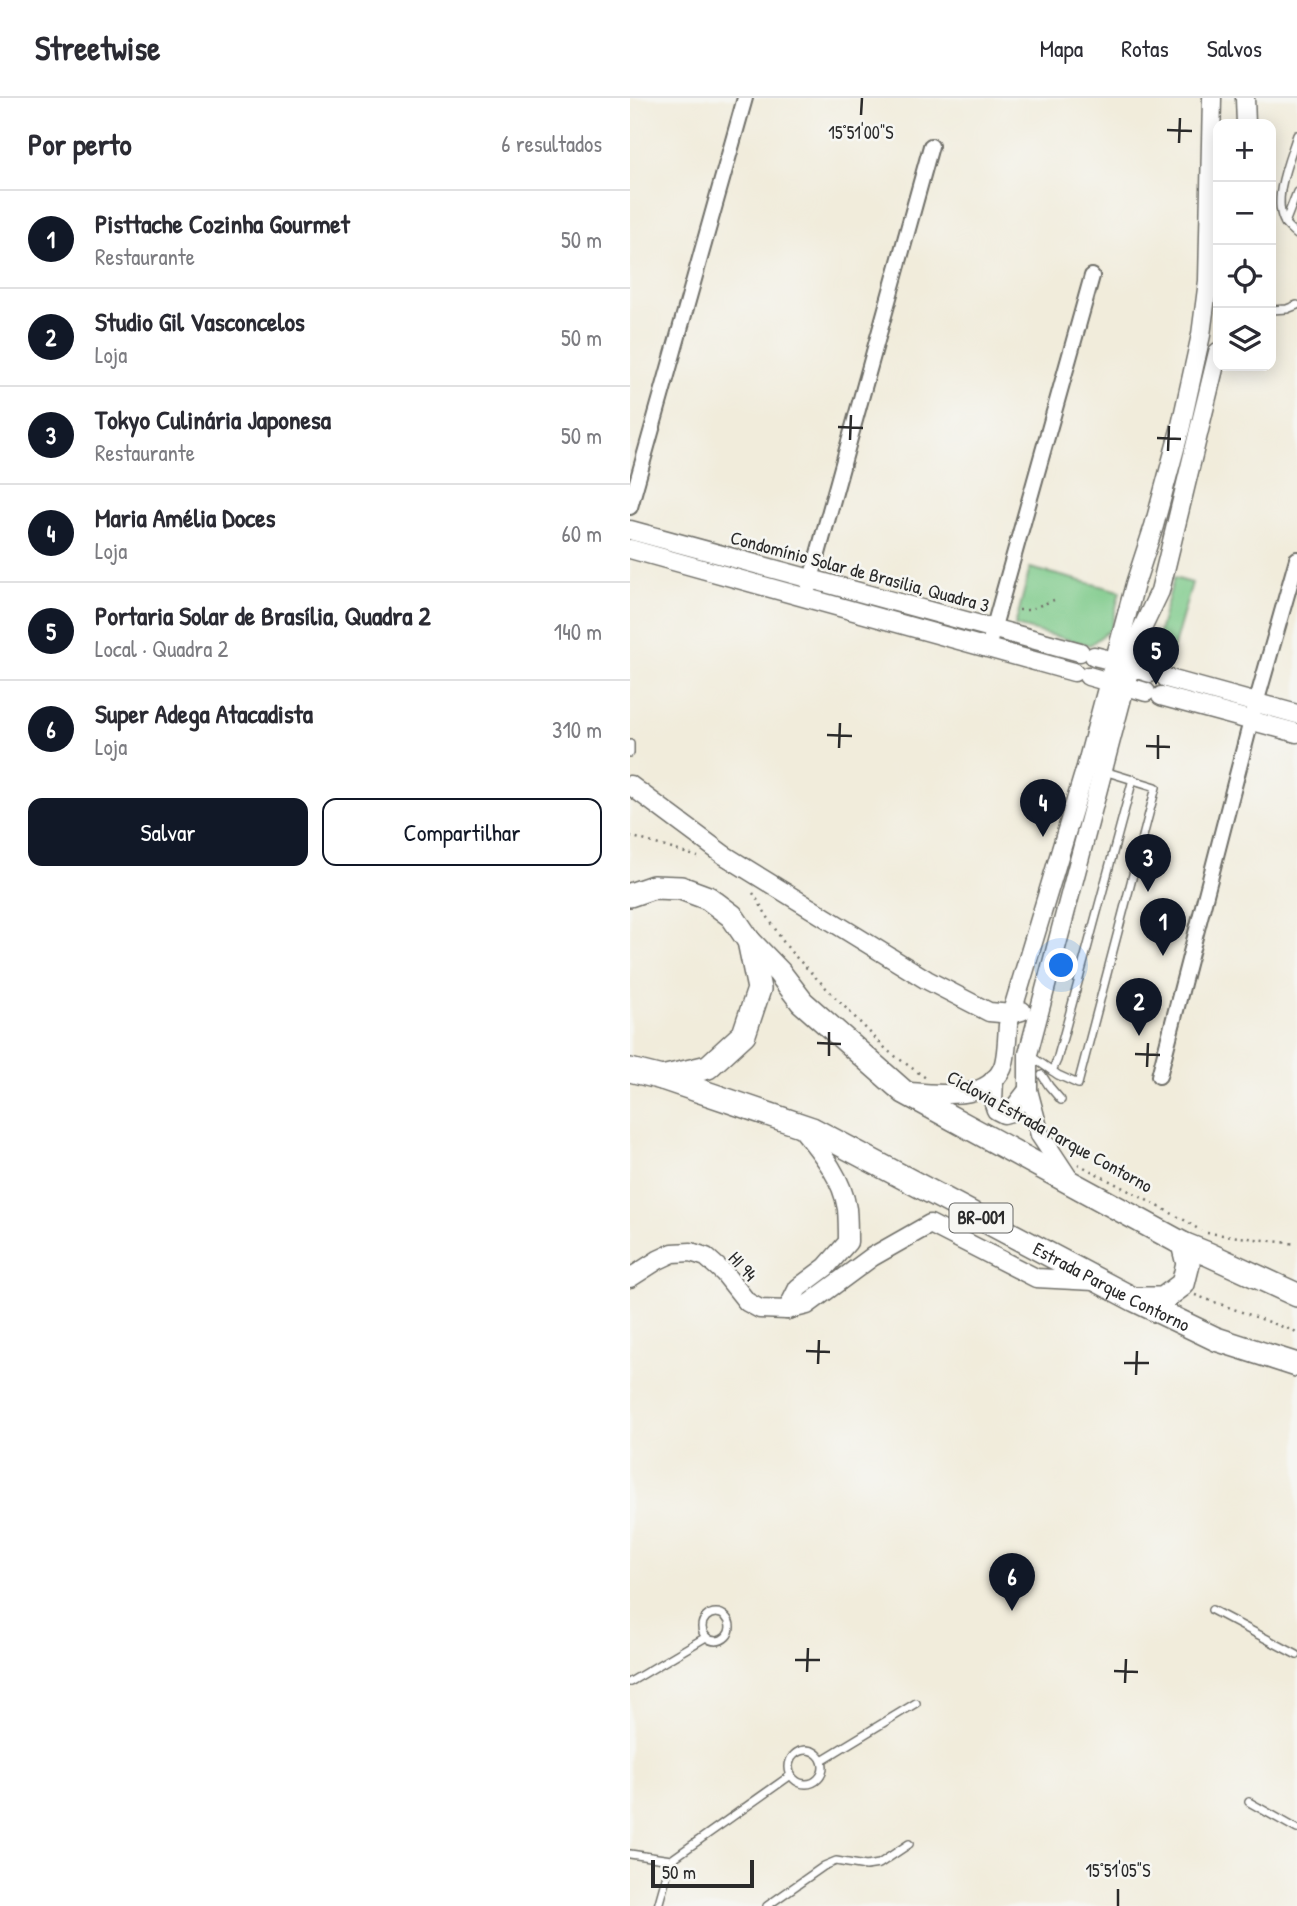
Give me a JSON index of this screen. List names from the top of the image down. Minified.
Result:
{"streets":{"highway":["BR-001","Estrada Parque Contorno"],"street":["Condomínio Solar de Brasilia, Quadra 3","HI 94"],"path":["Ciclovia Estrada Parque Contorno"]},"crossings":[["BR-001","Estrada Parque Contorno"]],"scale_bar":"50 m","page":{"header":"Streetwise","nav":["Mapa","Rotas","Salvos"],"heading":["Por perto","6 resultados"],"map_buttons":["+","−"],"list":[{"mark":"1","name":"Pisttache Cozinha Gourmet","note":"Restaurante","value":"50 m"},{"mark":"2","name":"Studio Gil Vasconcelos","note":"Loja","value":"50 m"},{"mark":"3","name":"Tokyo Culinária Japonesa","note":"Restaurante","value":"50 m"},{"mark":"4","name":"Maria Amélia Doces","note":"Loja","value":"60 m"},{"mark":"5","name":"Portaria Solar de Brasília, Quadra 2","note":"Local · Quadra 2","value":"140 m"},{"mark":"6","name":"Super Adega Atacadista","note":"Loja","value":"310 m"}],"pins":["5","4","3","1","2","6"],"buttons":["Salvar","Compartilhar"],"scale":"50 m"},"coordinates":["15°51'00\"S","15°51'05\"S"]}
